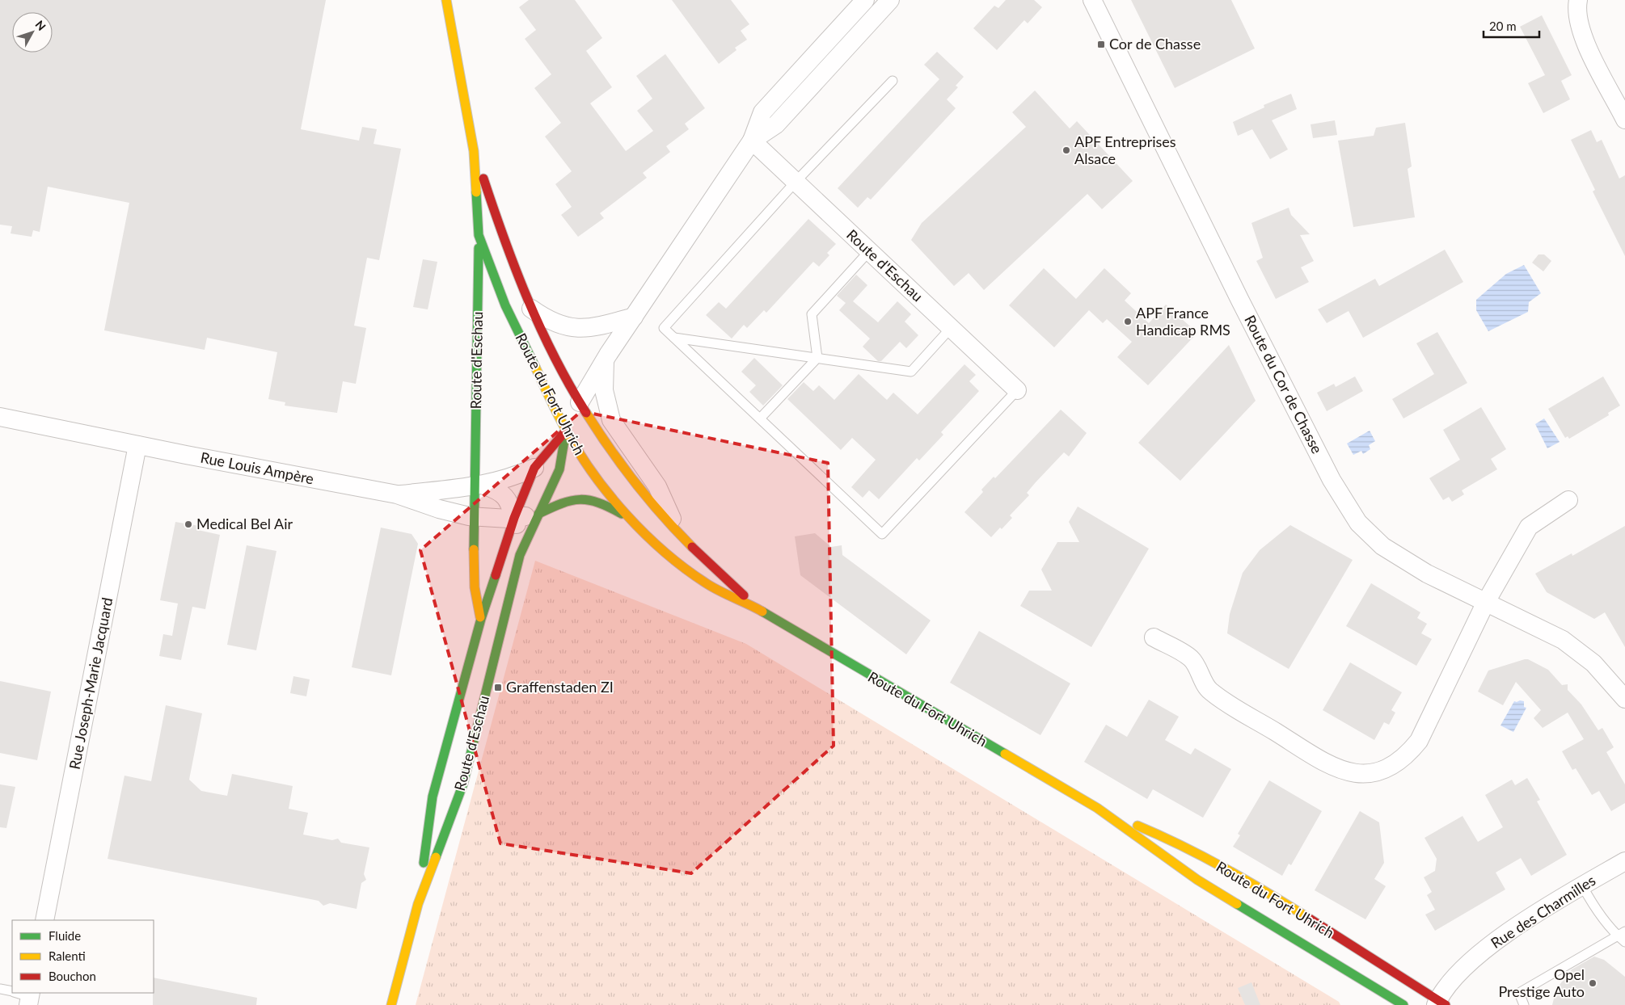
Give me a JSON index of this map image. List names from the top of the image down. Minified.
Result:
{"streets":{"main road":["Route d'Eschau","Route du Fort Uhrich"],"street":["Route du Cor de Chasse","Rue Louis Ampère","Rue Joseph-Marie Jacquard","Rue des Charmilles"]},"crossings":[["Route d'Eschau","Route du Fort Uhrich"],["Route d'Eschau","Rue Louis Ampère"],["Route du Fort Uhrich","Rue des Charmilles"],["Rue Louis Ampère","Rue Joseph-Marie Jacquard"]],"places":{"transit":["Cor de Chasse","Graffenstaden ZI"],"other":["APF Entreprises Alsace","APF France Handicap RMS","Medical Bel Air","Opel Prestige Auto"]},"legend":["Fluide","Ralenti","Bouchon"],"scale_bar":"20 m","north":"top right"}
